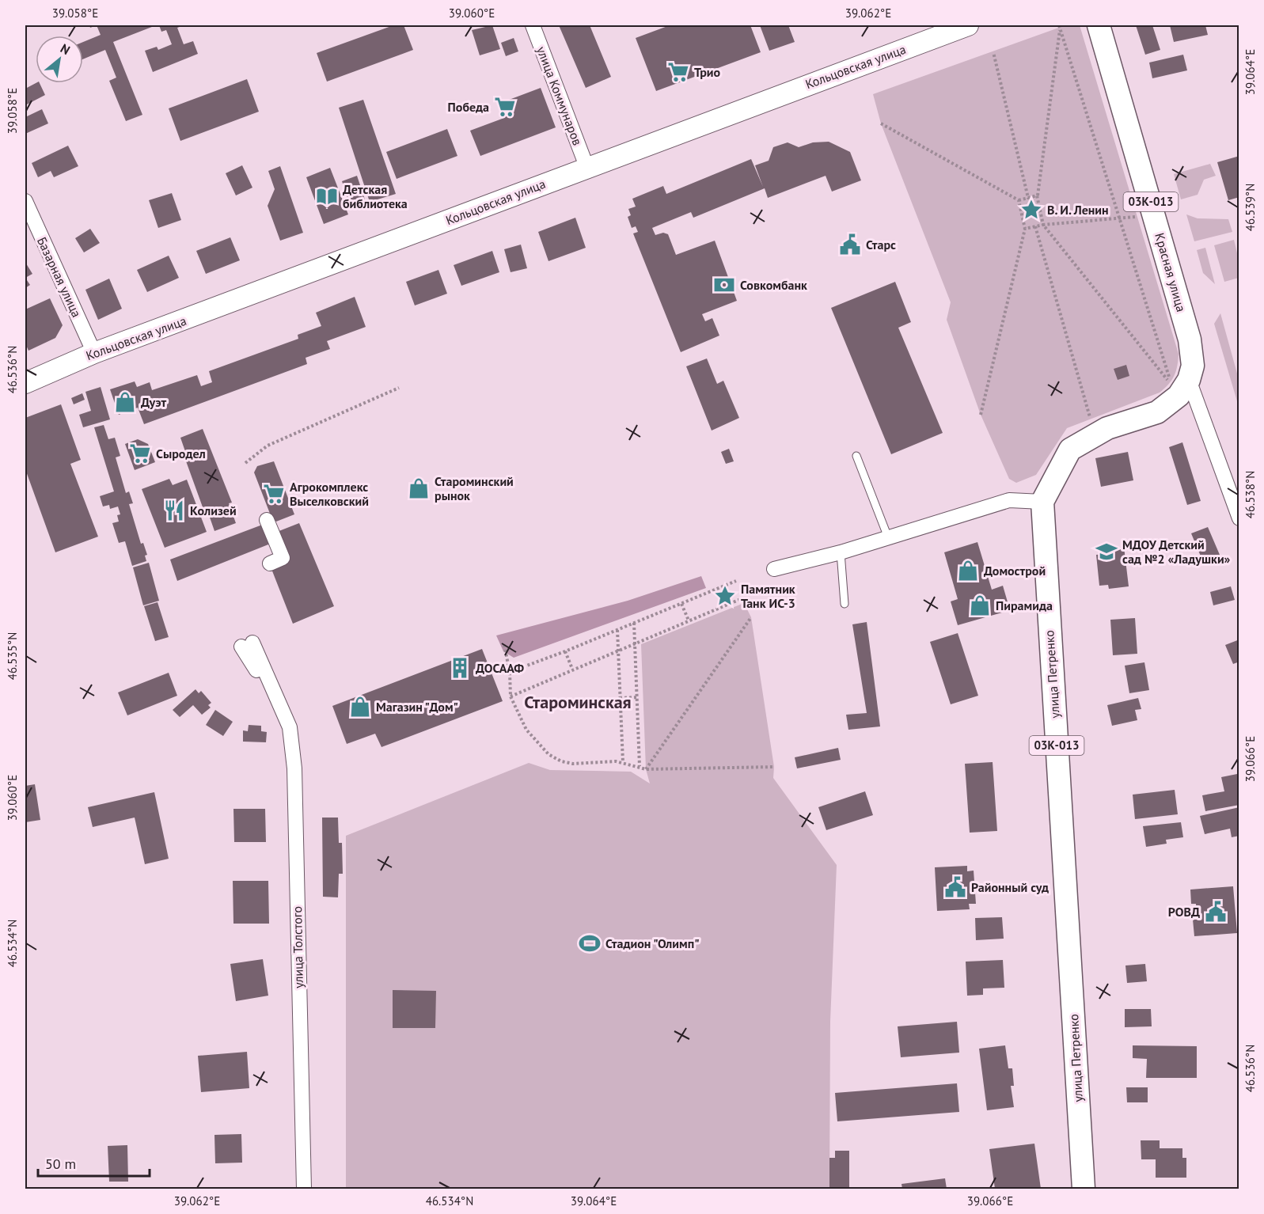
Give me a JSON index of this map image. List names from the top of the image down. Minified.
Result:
{"streets":{"main road":["Кольцовская улица","03К-013","Красная улица","улица Петренко"],"street":["улица Коммунаров","Базарная улица","улица Толстого"]},"crossings":[["Кольцовская улица","улица Коммунаров"],["Кольцовская улица","Базарная улица"]],"districts":["Староминская"],"places":{"supermarket":["Трио","Победа","Сыродел","Агрокомплекс Выселковский"],"library":["Детская библиотека"],"place":["В. И. Ленин","Памятник Танк ИС-3"],"public building":["Старс","Районный суд","РОВД"],"bank":["Совкомбанк"],"shop":["Дуэт","Староминский рынок","Домострой","Пирамида","Магазин \"Дом\""],"restaurant":["Колизей"],"school or university":["МДОУ Детский сад №2 «Ладушки»"],"building":["ДОСААФ"],"sports":["Стадион \"Олимп\""]},"scale_bar":"50 m","north":"top right","coordinates":["39.058°E","39.060°E","39.062°E","39.064°E","46.539°N","46.536°N","46.538°N","46.535°N","39.066°E","46.534°N"]}
